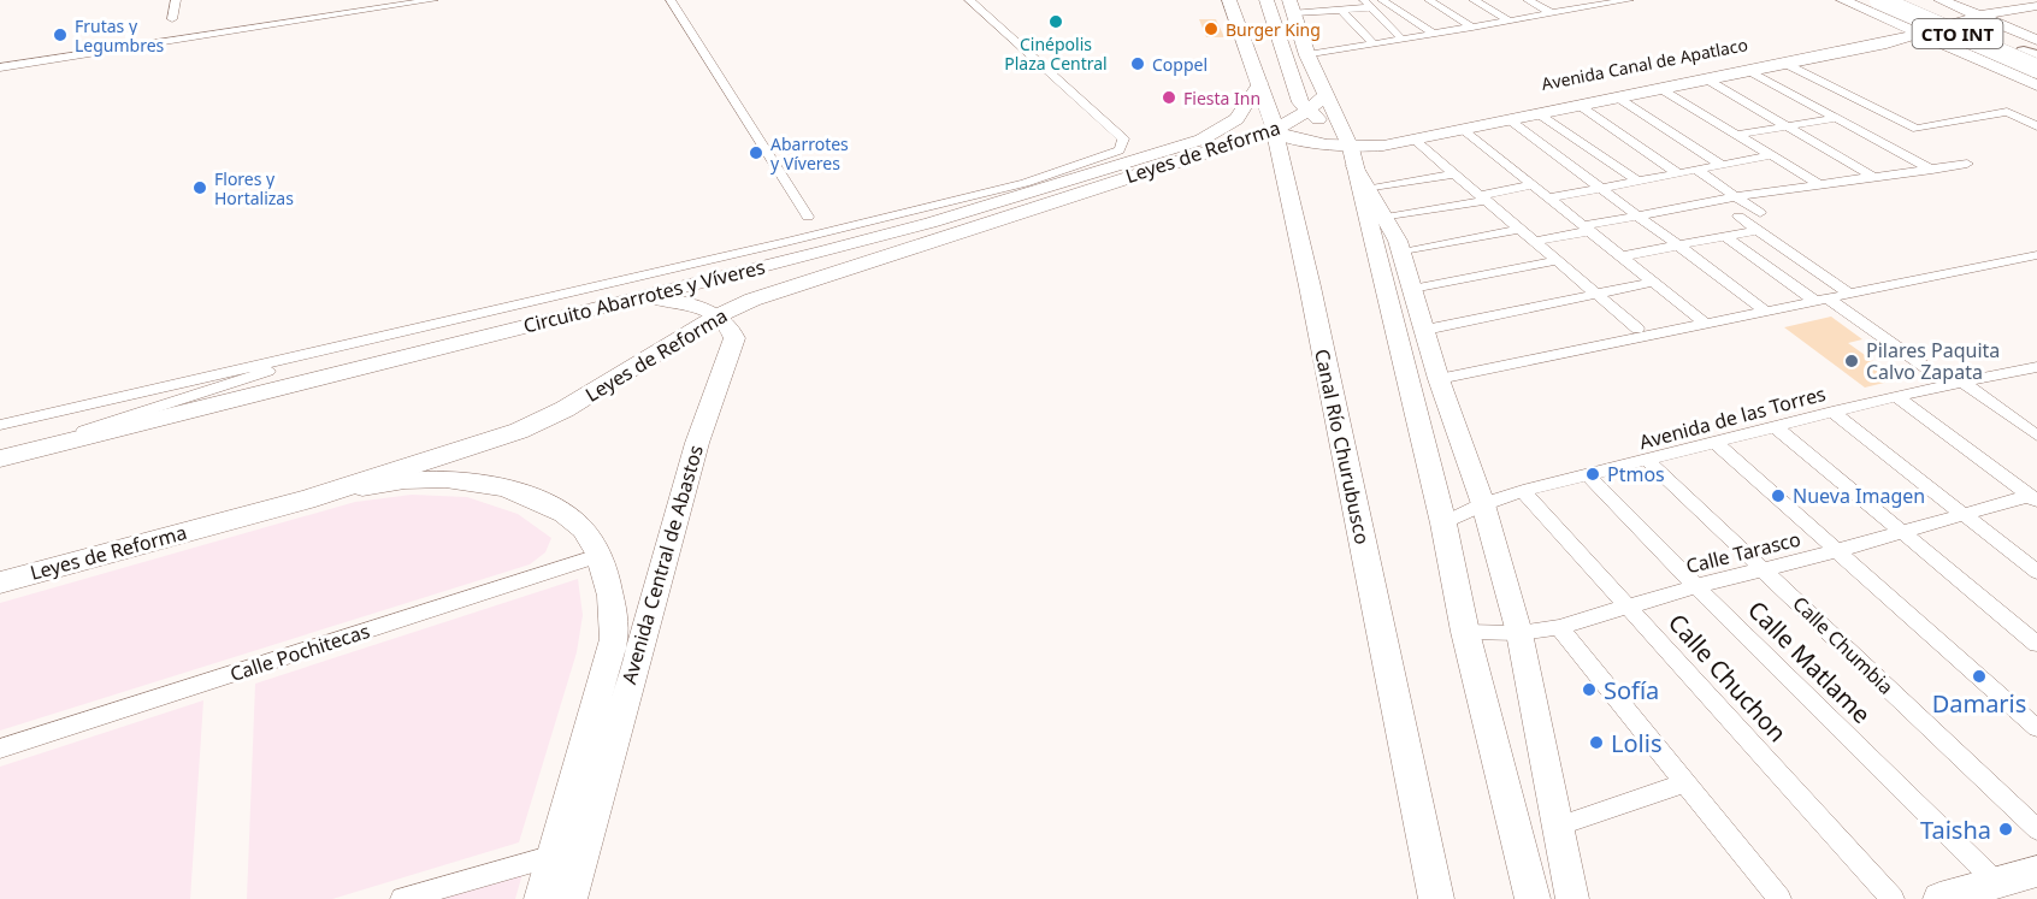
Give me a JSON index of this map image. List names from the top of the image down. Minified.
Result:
{"streets":{"highway":["CTO INT"],"main road":["Leyes de Reforma","Canal Río Churubusco"],"street":["Avenida Canal de Apatlaco","Circuito Abarrotes y Víveres","Avenida de las Torres","Calle Tarasco","Avenida Central de Abastos","Calle Chumbia","Calle Pochitecas","Calle Matlame","Calle Chuchon"]},"crossings":[["CTO INT","Avenida Canal de Apatlaco"],["Leyes de Reforma","Canal Río Churubusco"],["Leyes de Reforma","Avenida Central de Abastos"],["Circuito Abarrotes y Víveres","Canal Río Churubusco"],["Avenida de las Torres","Calle Chumbia"],["Avenida de las Torres","Calle Matlame"],["Avenida de las Torres","Calle Chuchon"],["Calle Tarasco","Calle Chumbia"],["Calle Tarasco","Calle Matlame"],["Calle Tarasco","Calle Chuchon"],["Avenida Central de Abastos","Calle Pochitecas"]],"places":["Cinépolis Plaza Central","Burger King","Frutas y Legumbres","Coppel","Fiesta Inn","Abarrotes y Víveres","Flores y Hortalizas","Pilares Paquita Calvo Zapata","Ptmos","Nueva Imagen","Damaris","Sofía","Lolis","Taisha"]}
